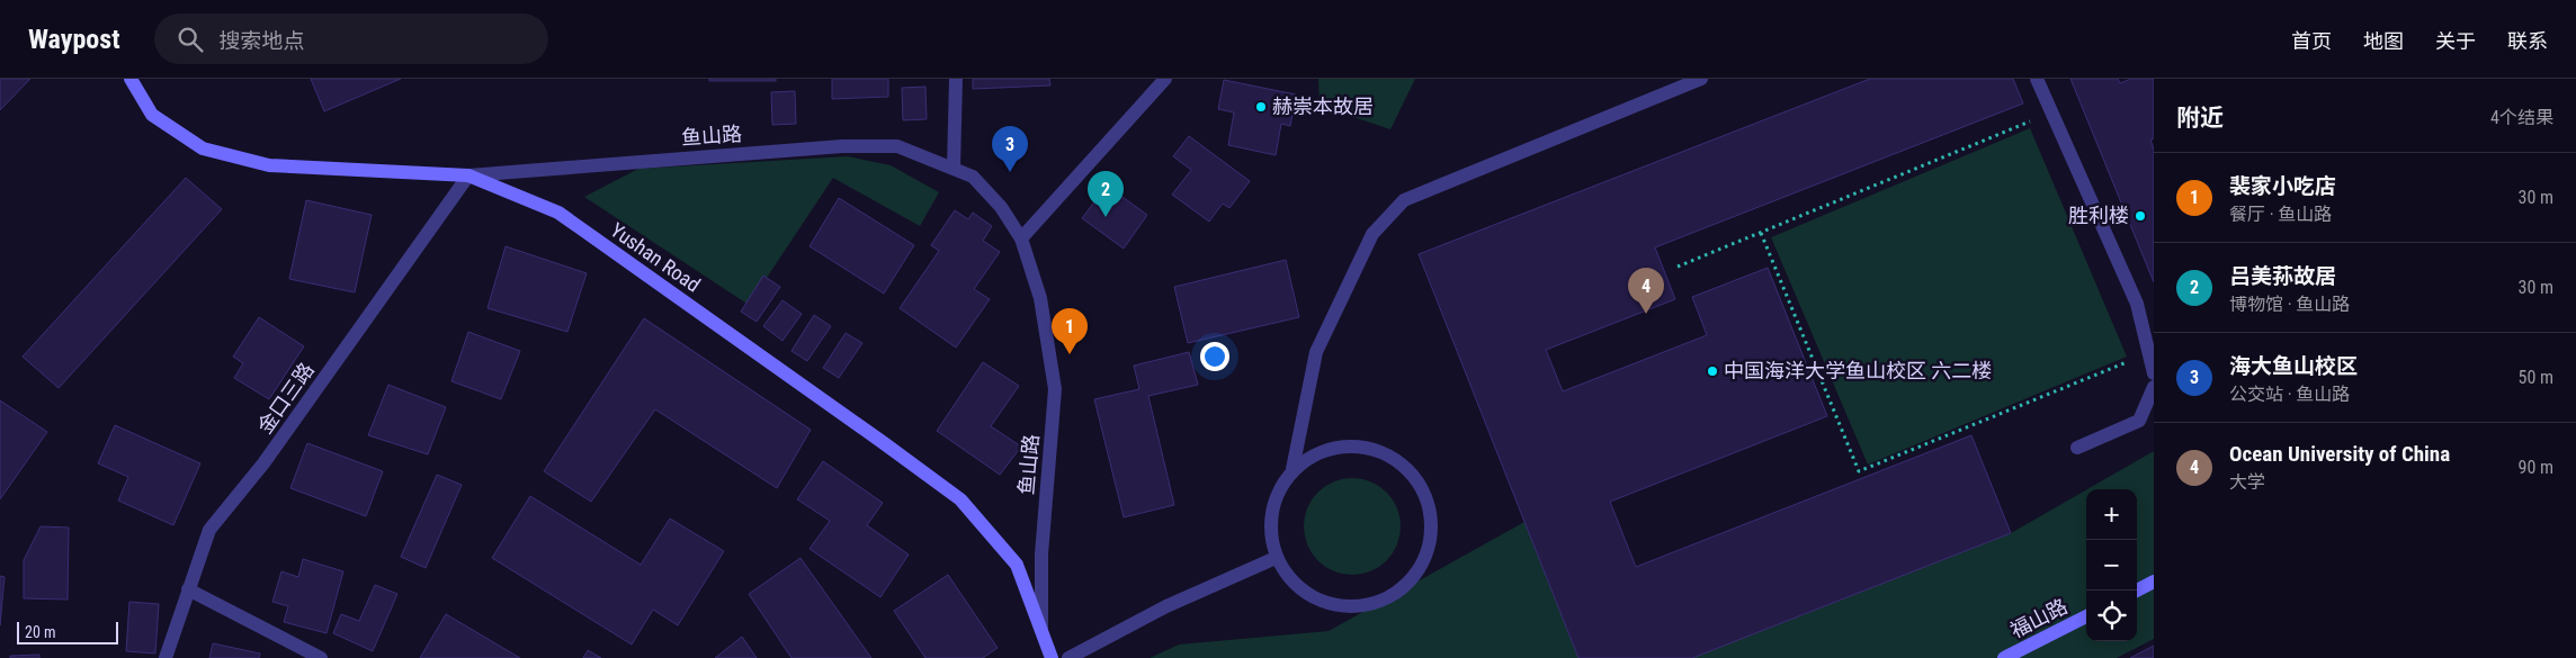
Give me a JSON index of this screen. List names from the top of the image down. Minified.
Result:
{"streets":{"main road":["Yushan Road","福山路"],"street":["鱼山路","金口三路"]},"crossings":[["鱼山路","Yushan Road"],["鱼山路","金口三路"],["Yushan Road","金口三路"]],"places":["赫崇本故居","胜利楼","中国海洋大学鱼山校区 六二楼"],"scale_bar":"20 m","page":{"header":"Waypost","search":"搜索地点","nav":["首页","地图","关于","联系"],"heading":["附近","4个结果"],"pins":["3","2","4","1"],"list":[{"mark":"1","name":"裴家小吃店","note":"餐厅 · 鱼山路","value":"30 m"},{"mark":"2","name":"吕美荪故居","note":"博物馆 · 鱼山路","value":"30 m"},{"mark":"3","name":"海大鱼山校区","note":"公交站 · 鱼山路","value":"50 m"},{"mark":"4","name":"Ocean University of China","note":"大学","value":"90 m"}],"map_buttons":["+","−"],"scale":"20 m"}}
